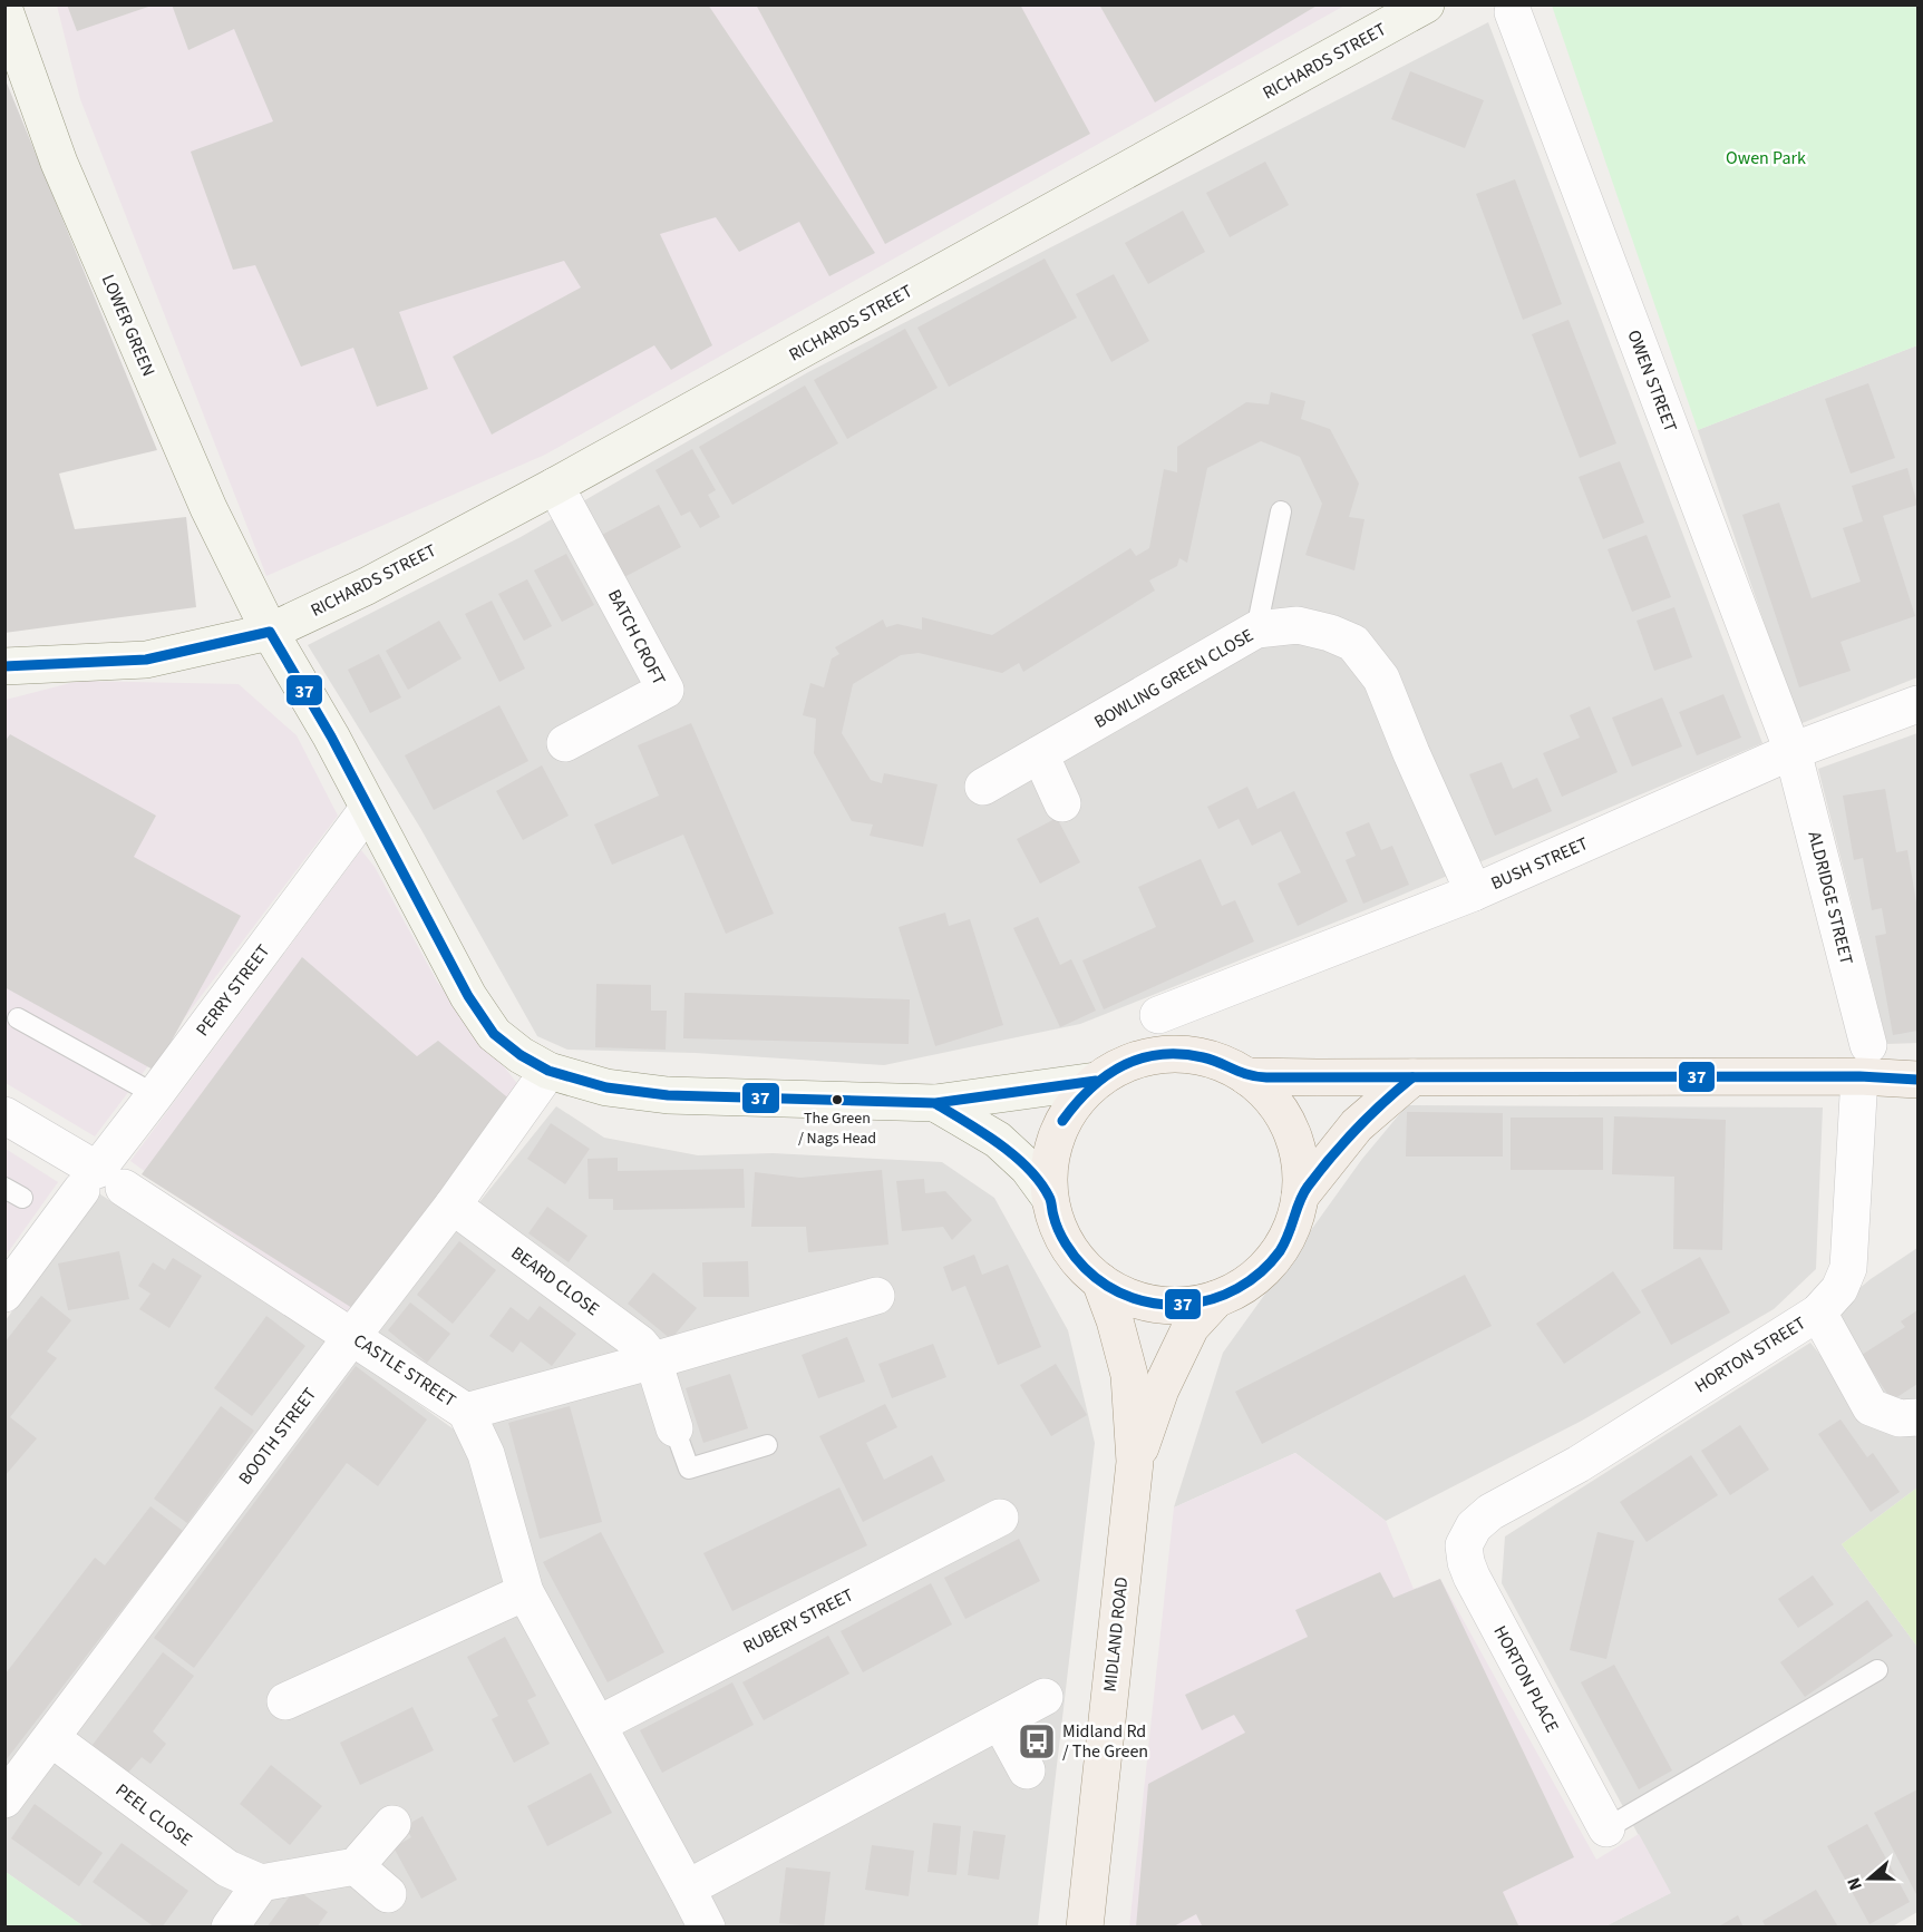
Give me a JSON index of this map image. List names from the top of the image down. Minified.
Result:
{"streets":{"main road":["MIDLAND ROAD"],"street":["RICHARDS STREET","LOWER GREEN","OWEN STREET","BATCH CROFT","BOWLING GREEN CLOSE","BUSH STREET","ALDRIDGE STREET","PERRY STREET","BEARD CLOSE","HORTON STREET","CASTLE STREET","BOOTH STREET","RUBERY STREET","HORTON PLACE","PEEL CLOSE"]},"crossings":[["RICHARDS STREET","LOWER GREEN"],["RICHARDS STREET","BATCH CROFT"],["LOWER GREEN","PERRY STREET"],["LOWER GREEN","BOOTH STREET"],["OWEN STREET","BUSH STREET"],["OWEN STREET","ALDRIDGE STREET"],["BOWLING GREEN CLOSE","BUSH STREET"],["BUSH STREET","ALDRIDGE STREET"],["ALDRIDGE STREET","HORTON STREET"],["PERRY STREET","CASTLE STREET"],["BEARD CLOSE","BOOTH STREET"],["HORTON STREET","HORTON PLACE"],["CASTLE STREET","BOOTH STREET"],["CASTLE STREET","RUBERY STREET"],["BOOTH STREET","PEEL CLOSE"]],"parks":["Owen Park"],"places":{"other":["The Green / Nags Head"],"bus stop":["Midland Rd / The Green"]},"lines":["transit line 37"],"north":"left"}
